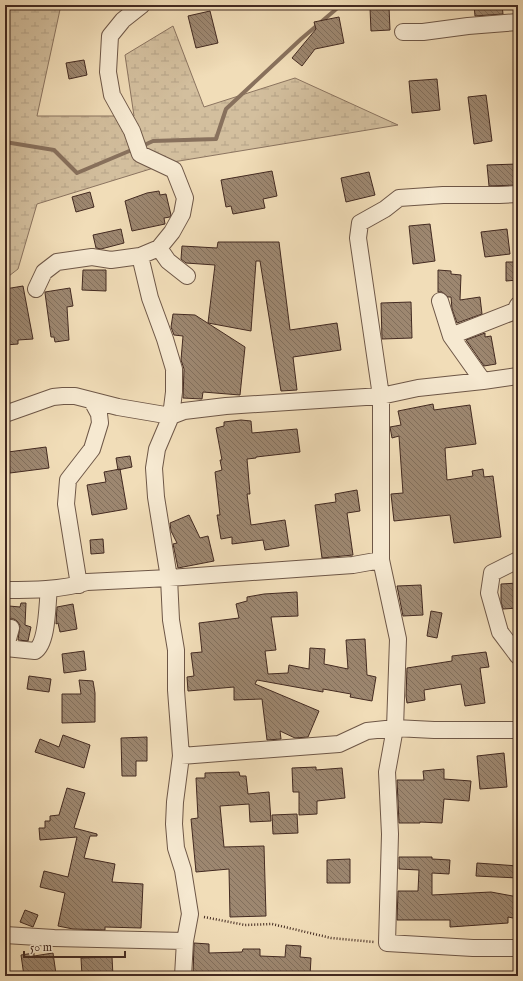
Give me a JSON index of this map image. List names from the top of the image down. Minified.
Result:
{"scale_bar":"50 m"}
